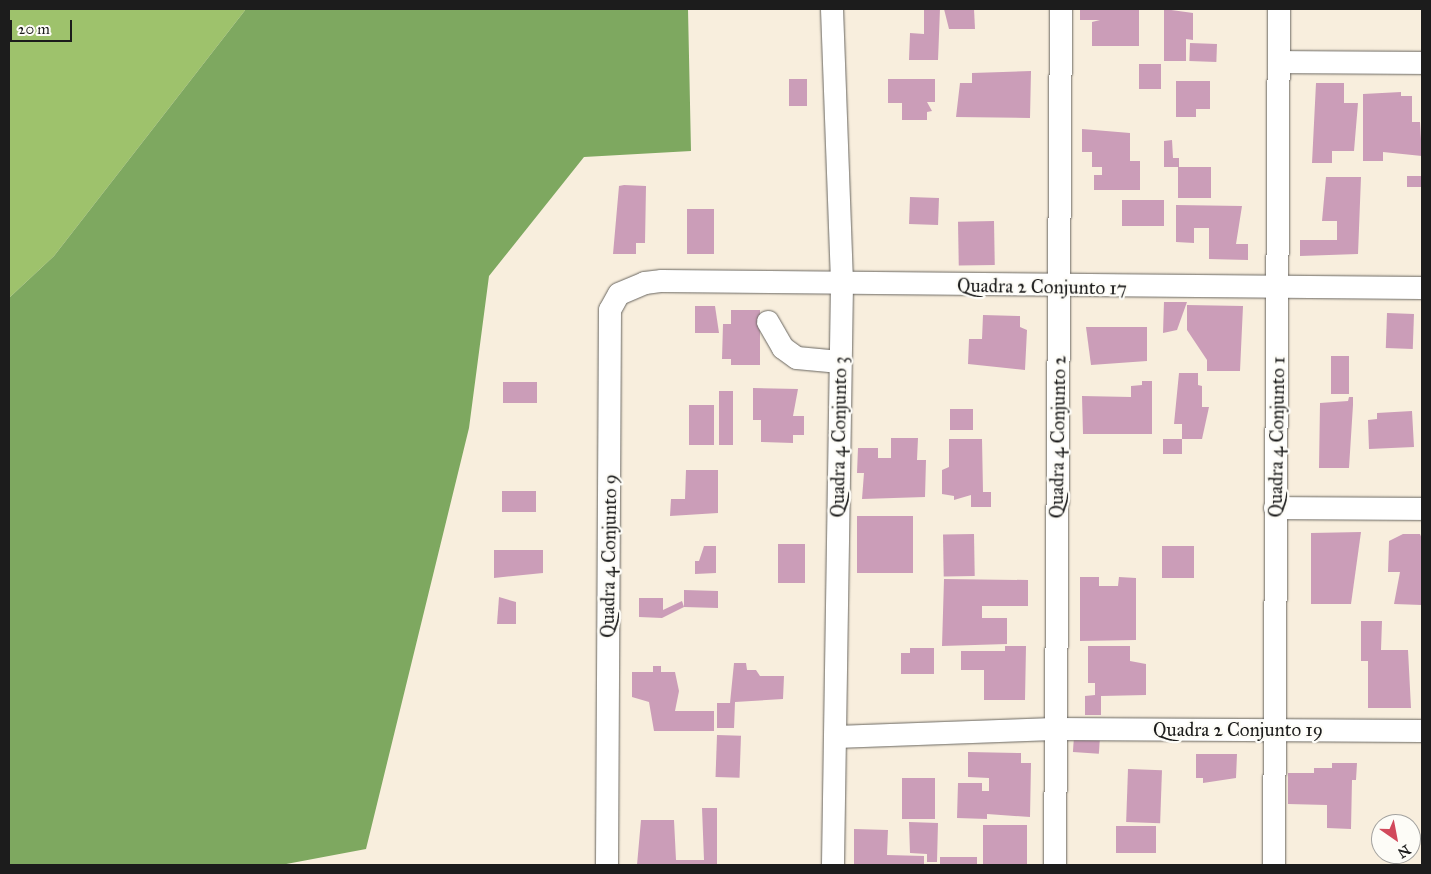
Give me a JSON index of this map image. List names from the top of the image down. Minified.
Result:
{"streets":{"street":["Quadra 2 Conjunto 17","Quadra 4 Conjunto 3","Quadra 4 Conjunto 2","Quadra 4 Conjunto 1","Quadra 4 Conjunto 9","Quadra 2 Conjunto 19"]},"crossings":[["Quadra 2 Conjunto 17","Quadra 4 Conjunto 3"],["Quadra 2 Conjunto 17","Quadra 4 Conjunto 2"],["Quadra 2 Conjunto 17","Quadra 4 Conjunto 1"],["Quadra 2 Conjunto 17","Quadra 4 Conjunto 9"],["Quadra 4 Conjunto 3","Quadra 2 Conjunto 19"],["Quadra 4 Conjunto 2","Quadra 2 Conjunto 19"],["Quadra 4 Conjunto 1","Quadra 2 Conjunto 19"]],"scale_bar":"20 m","north":"bottom right"}
